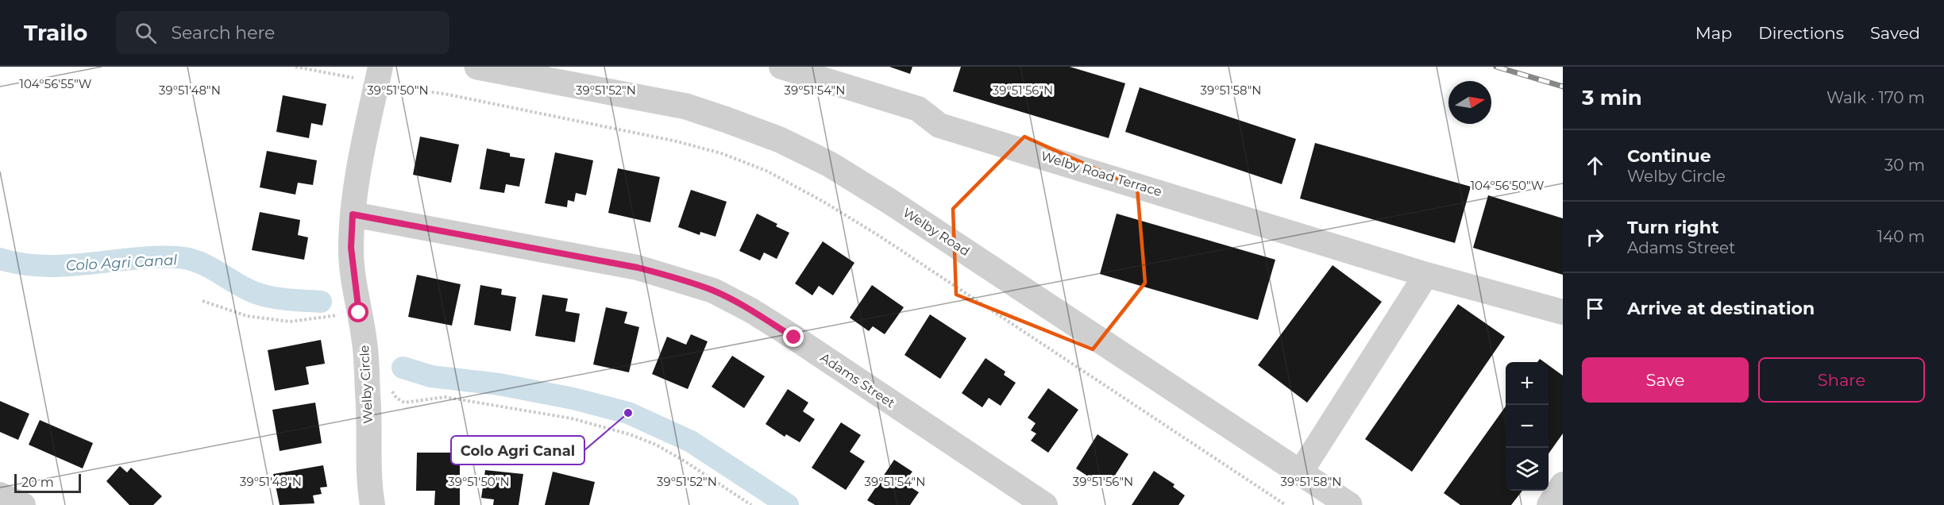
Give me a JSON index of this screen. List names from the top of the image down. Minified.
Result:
{"streets":{"street":["Welby Road Terrace","Welby Road","Adams Street","Welby Circle"]},"crossings":[["Adams Street","Welby Circle"]],"water":["Colo Agri Canal"],"places":["Colo Agri Canal"],"scale_bar":"20 m","north":"right","page":{"header":"Trailo","search":"Search here","nav":["Map","Directions","Saved"],"heading":["3 min","Walk · 170 m"],"list":[["Continue","Welby Circle","30 m"],["Turn right","Adams Street","140 m"],"Arrive at destination"],"buttons":["Save","Share"],"map_buttons":["+","−"],"scale":"20 m"},"coordinates":["104°56'55\"W","39°51'48\"N","39°51'52\"N","39°51'56\"N","39°51'50\"N","39°51'54\"N","39°51'58\"N","104°56'50\"W"]}
